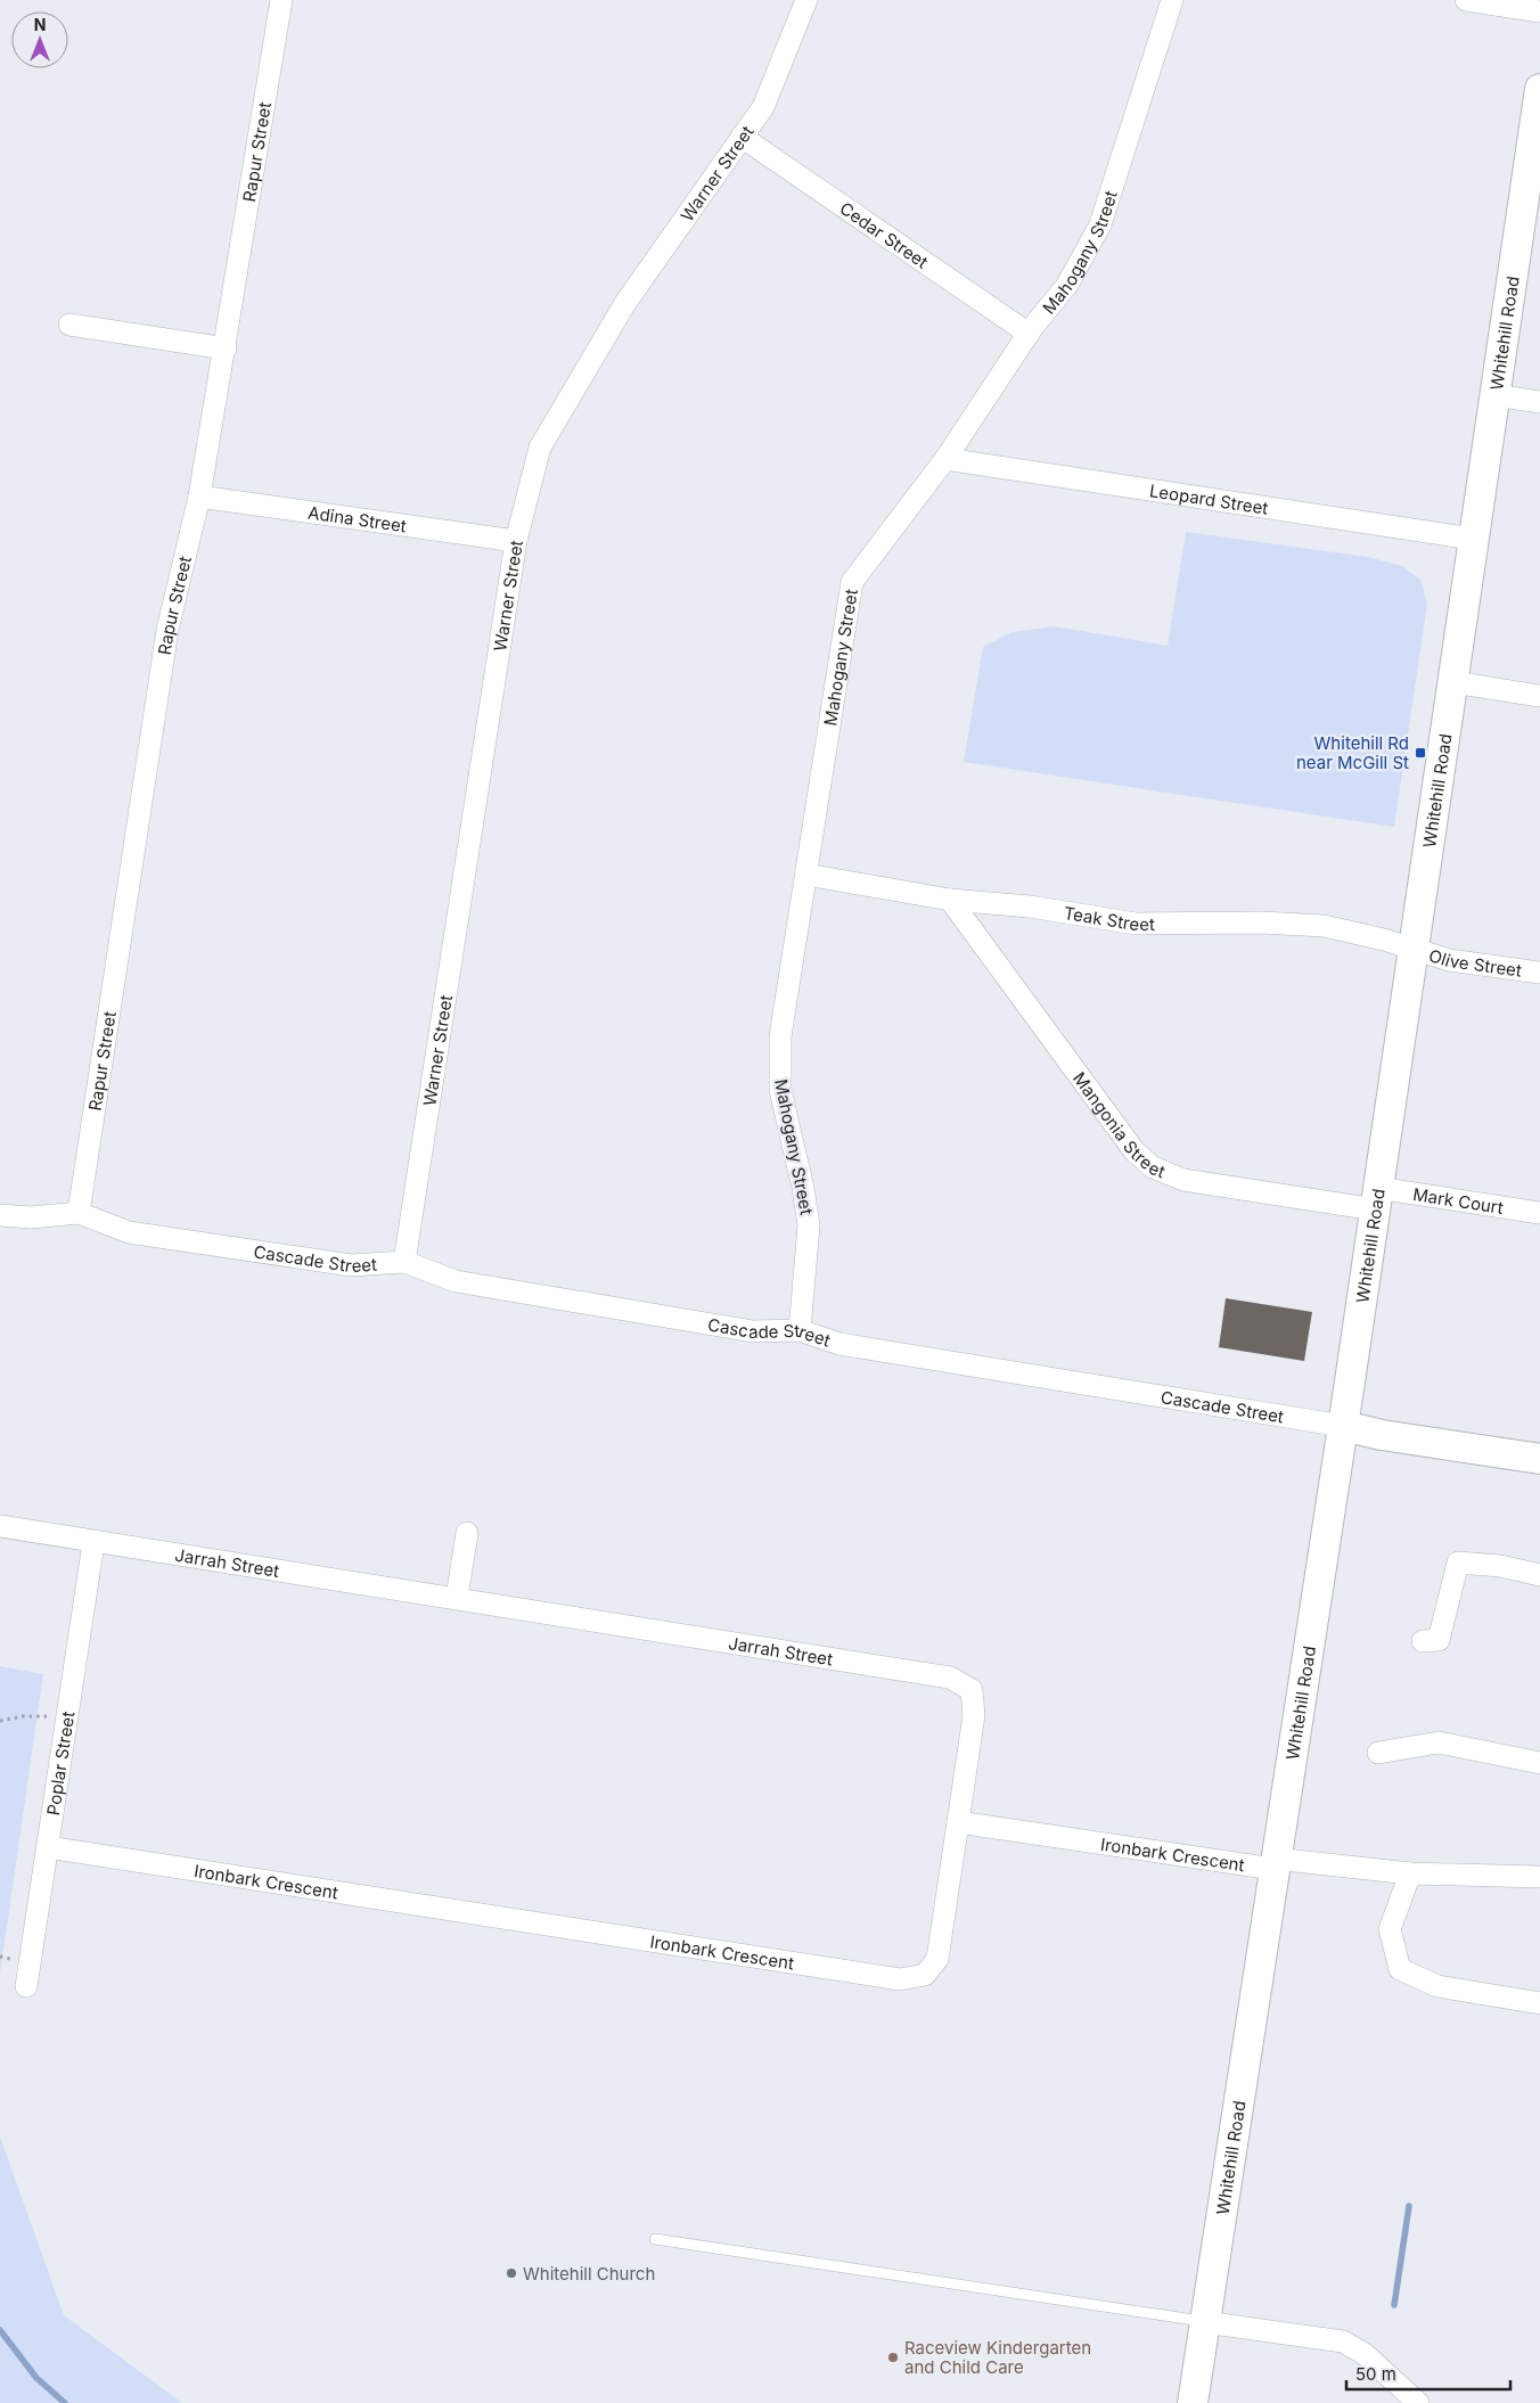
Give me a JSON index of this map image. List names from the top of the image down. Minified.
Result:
{"streets":{"street":["Rapur Street","Warner Street","Cedar Street","Mahogany Street","Whitehill Road","Leopard Street","Adina Street","Teak Street","Olive Street","Mangonia Street","Mark Court","Cascade Street","Jarrah Street","Poplar Street","Ironbark Crescent"]},"crossings":[["Rapur Street","Adina Street"],["Rapur Street","Cascade Street"],["Warner Street","Cedar Street"],["Warner Street","Adina Street"],["Warner Street","Cascade Street"],["Cedar Street","Mahogany Street"],["Mahogany Street","Leopard Street"],["Mahogany Street","Teak Street"],["Mahogany Street","Cascade Street"],["Whitehill Road","Leopard Street"],["Whitehill Road","Teak Street"],["Whitehill Road","Olive Street"],["Whitehill Road","Mangonia Street"],["Whitehill Road","Mark Court"],["Whitehill Road","Cascade Street"],["Whitehill Road","Ironbark Crescent"],["Teak Street","Olive Street"],["Teak Street","Mangonia Street"],["Mangonia Street","Mark Court"],["Jarrah Street","Poplar Street"],["Jarrah Street","Ironbark Crescent"],["Poplar Street","Ironbark Crescent"]],"places":{"transit":["Whitehill Rd near McGill St"],"other":["Whitehill Church","Raceview Kindergarten and Child Care"]},"scale_bar":"50 m","north":"top"}
